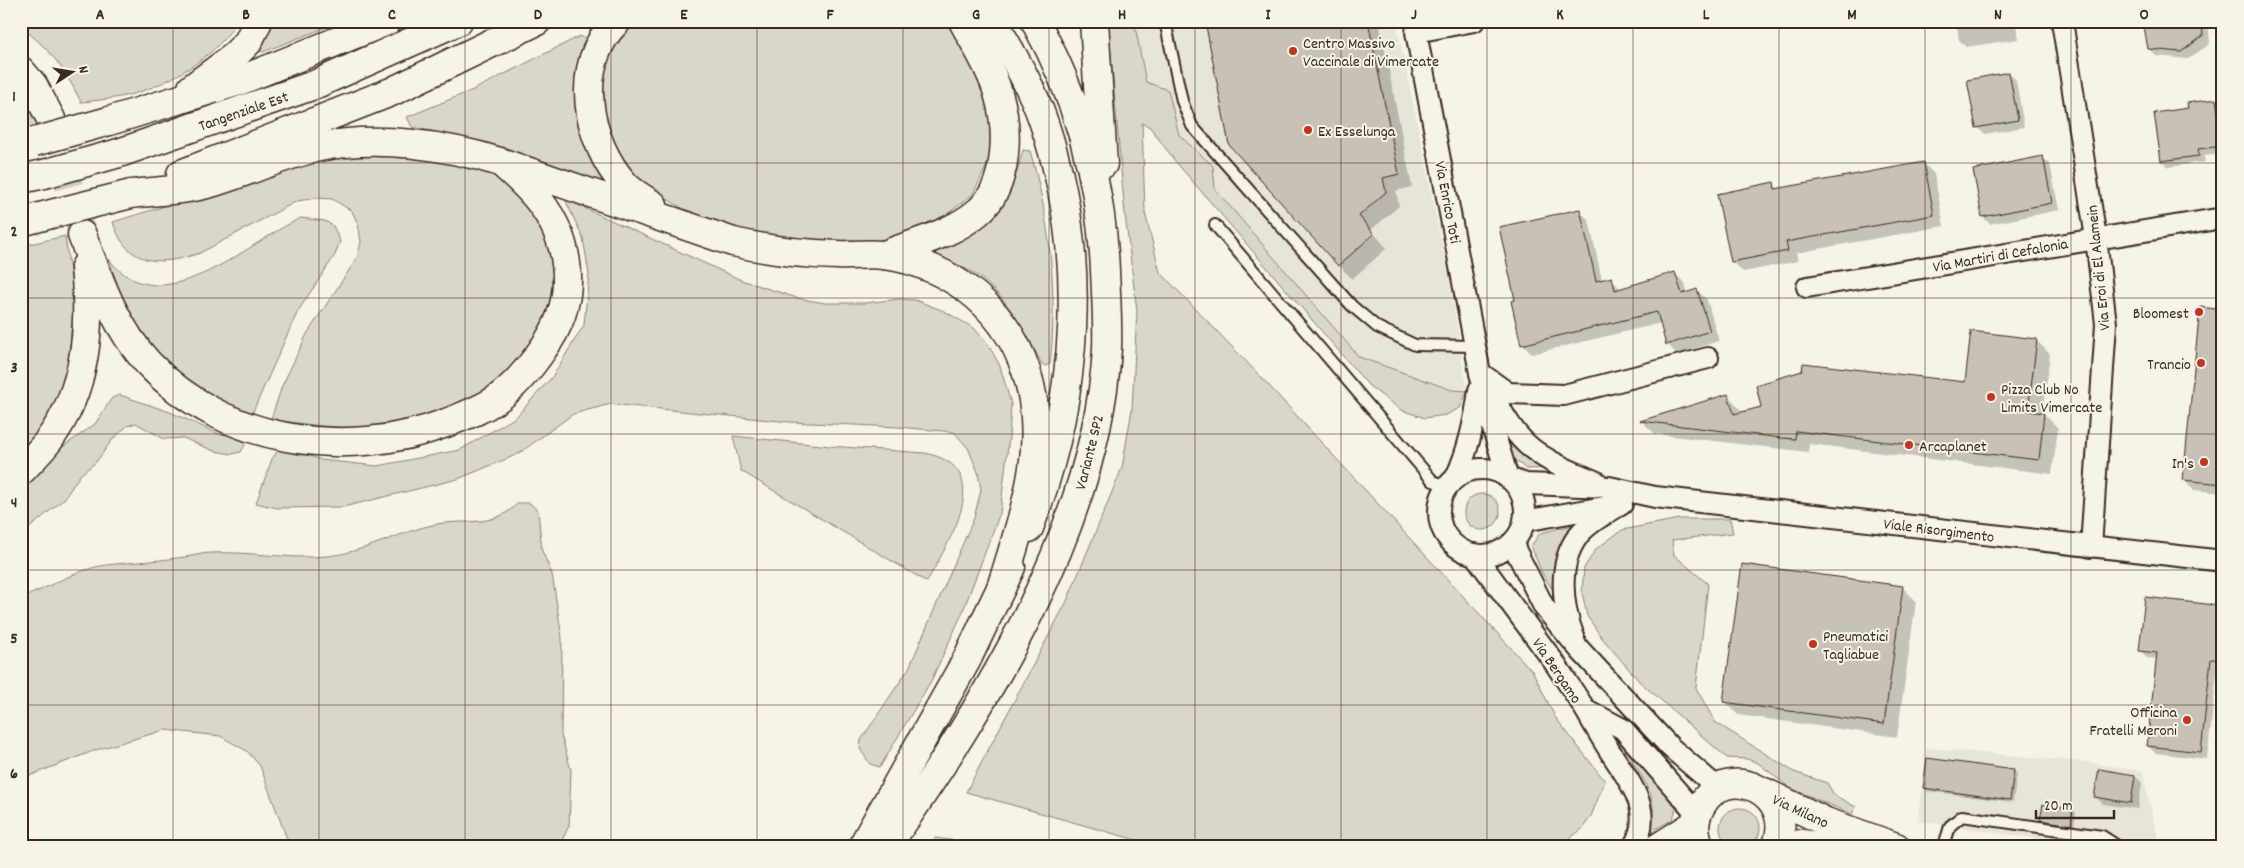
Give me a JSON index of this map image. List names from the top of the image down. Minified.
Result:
{"streets":{"main road":["Tangenziale Est","Variante SP2","Via Milano"],"street":["Via Enrico Toti","Via Martiri di Cefalonia","Via Eroi di El Alamein","Viale Risorgimento","Via Bergamo"]},"crossings":[["Via Enrico Toti","Viale Risorgimento"],["Via Enrico Toti","Via Bergamo"],["Via Martiri di Cefalonia","Via Eroi di El Alamein"],["Via Eroi di El Alamein","Viale Risorgimento"],["Viale Risorgimento","Via Bergamo"],["Via Bergamo","Via Milano"]],"places":["Centro Massivo Vaccinale di Vimercate","Ex Esselunga","Bloomest","Trancio","Pizza Club No Limits Vimercate","Arcaplanet","In's","Pneumatici Tagliabue","Officina Fratelli Meroni"],"scale_bar":"20 m","north":"right","grid":{"columns":["A","B","C","D","E","F","G","H","I","J","K","L","M","N","O"],"rows":["1","2","3","4","5","6"]}}
